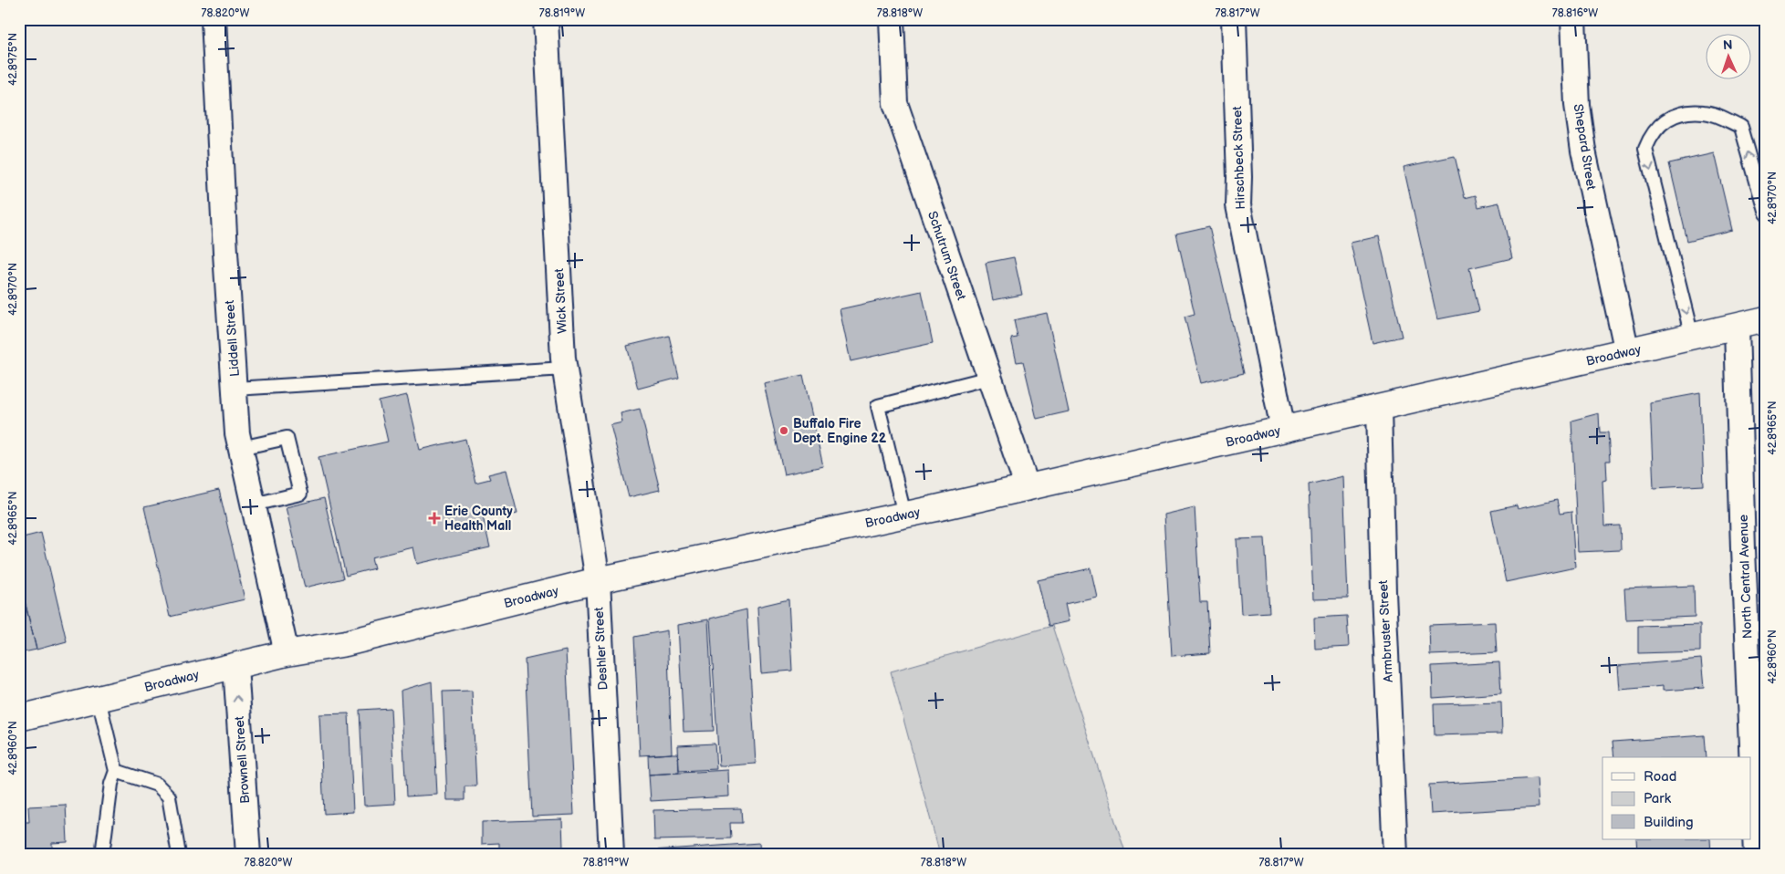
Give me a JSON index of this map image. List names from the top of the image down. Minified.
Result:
{"streets":{"main road":["Broadway"],"street":["Shepard Street","Hirschbeck Street","Schutrum Street","Wick Street","Liddell Street","North Central Avenue","Armbruster Street","Deshler Street","Brownell Street"]},"crossings":[["Shepard Street","Broadway"],["Hirschbeck Street","Broadway"],["Schutrum Street","Broadway"],["Wick Street","Broadway"],["Wick Street","Deshler Street"],["Liddell Street","Broadway"],["Broadway","North Central Avenue"],["Broadway","Armbruster Street"],["Broadway","Deshler Street"],["Broadway","Brownell Street"]],"one_way":["Brownell Street"],"places":{"other":["Buffalo Fire Dept. Engine 22"],"health":["Erie County Health Mall"]},"legend":["Road","Park","Building"],"north":"top","coordinates":["78.820°W","78.819°W","78.818°W","78.817°W","78.816°W","42.8975°N","42.8970°N","42.8965°N","42.8960°N"]}
